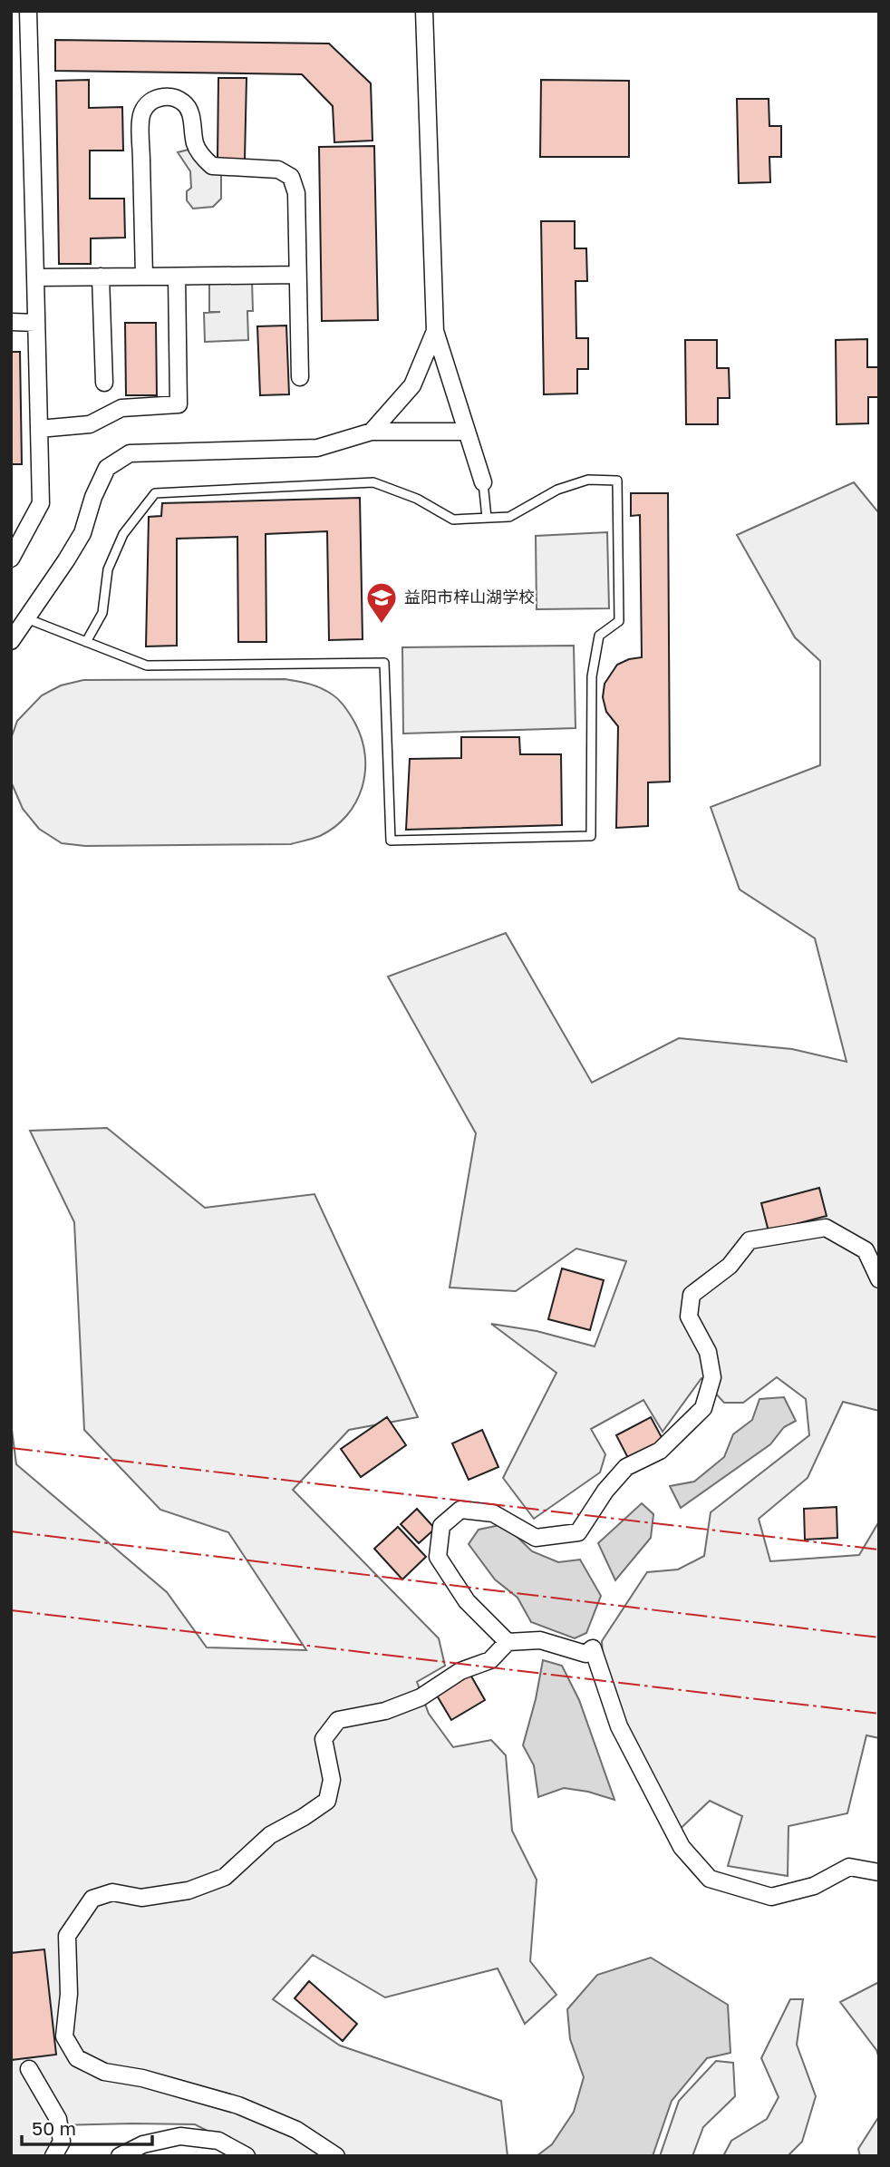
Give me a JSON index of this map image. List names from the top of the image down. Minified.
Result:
{"places":{"school or university":["益阳市梓山湖学校"]},"scale_bar":"50 m"}
